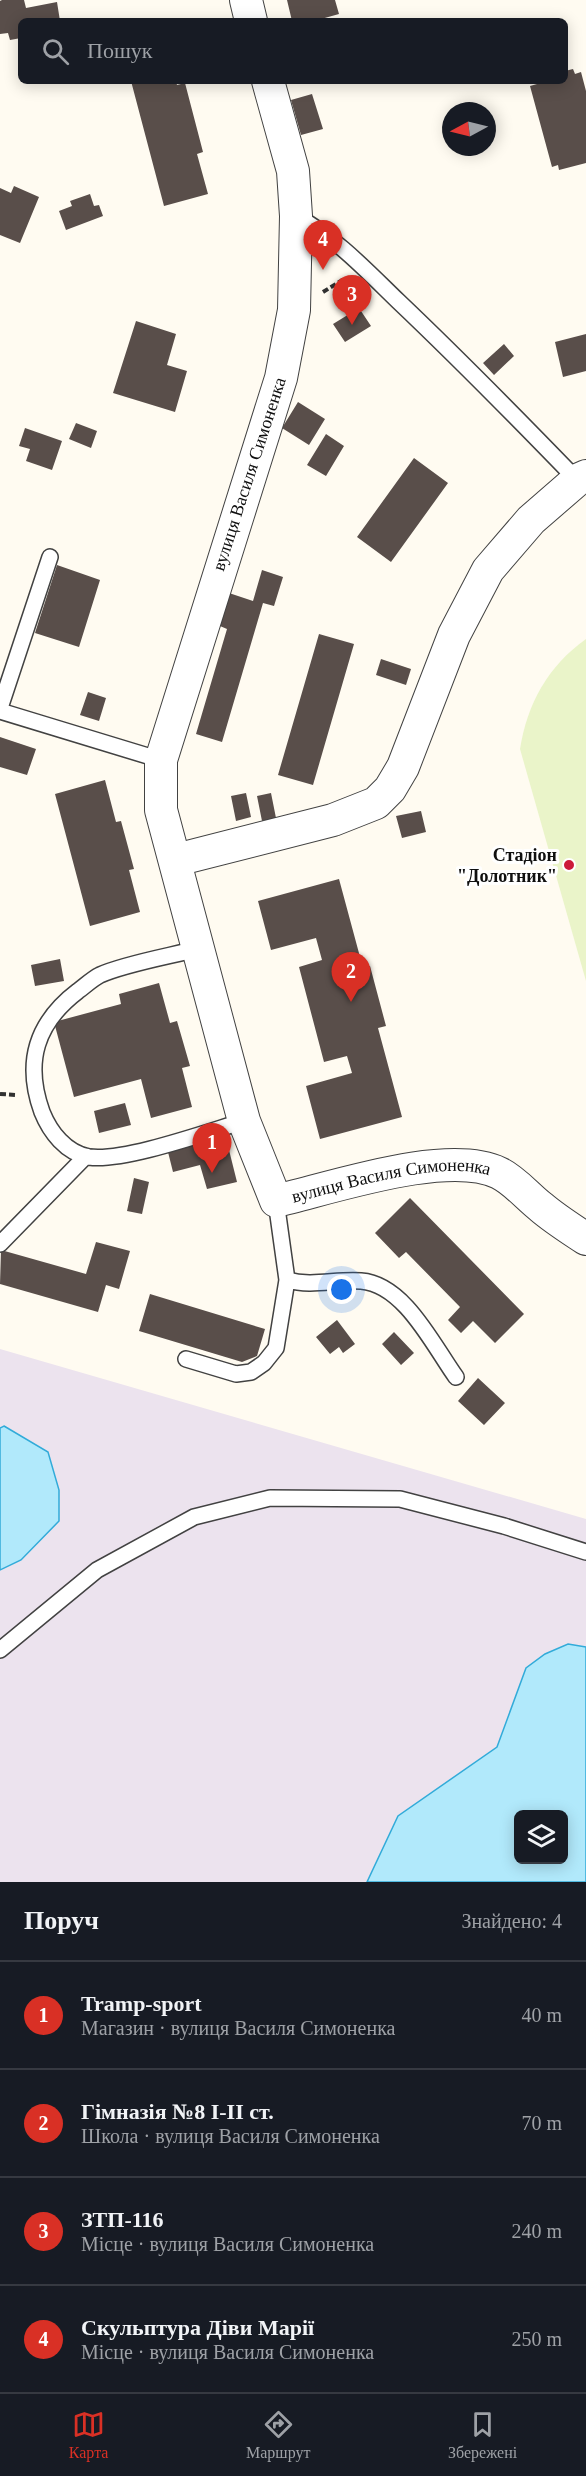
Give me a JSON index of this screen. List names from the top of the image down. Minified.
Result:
{"streets":{"street":["вулиця Василя Симоненка"]},"places":["Стадіон \"Долотник\""],"north":"left","page":{"search":"Пошук","pins":["4","3","2","1"],"heading":["Поруч","Знайдено: 4"],"list":[{"mark":"1","name":"Tramp-sport","note":"Магазин · вулиця Василя Симоненка","value":"40 m"},{"mark":"2","name":"Гімназія №8 I-II ст.","note":"Школа · вулиця Василя Симоненка","value":"70 m"},{"mark":"3","name":"ЗТП-116","note":"Місце · вулиця Василя Симоненка","value":"240 m"},{"mark":"4","name":"Скульптура Діви Марії","note":"Місце · вулиця Василя Симоненка","value":"250 m"}],"nav":["Карта","Маршрут","Збережені"]}}
